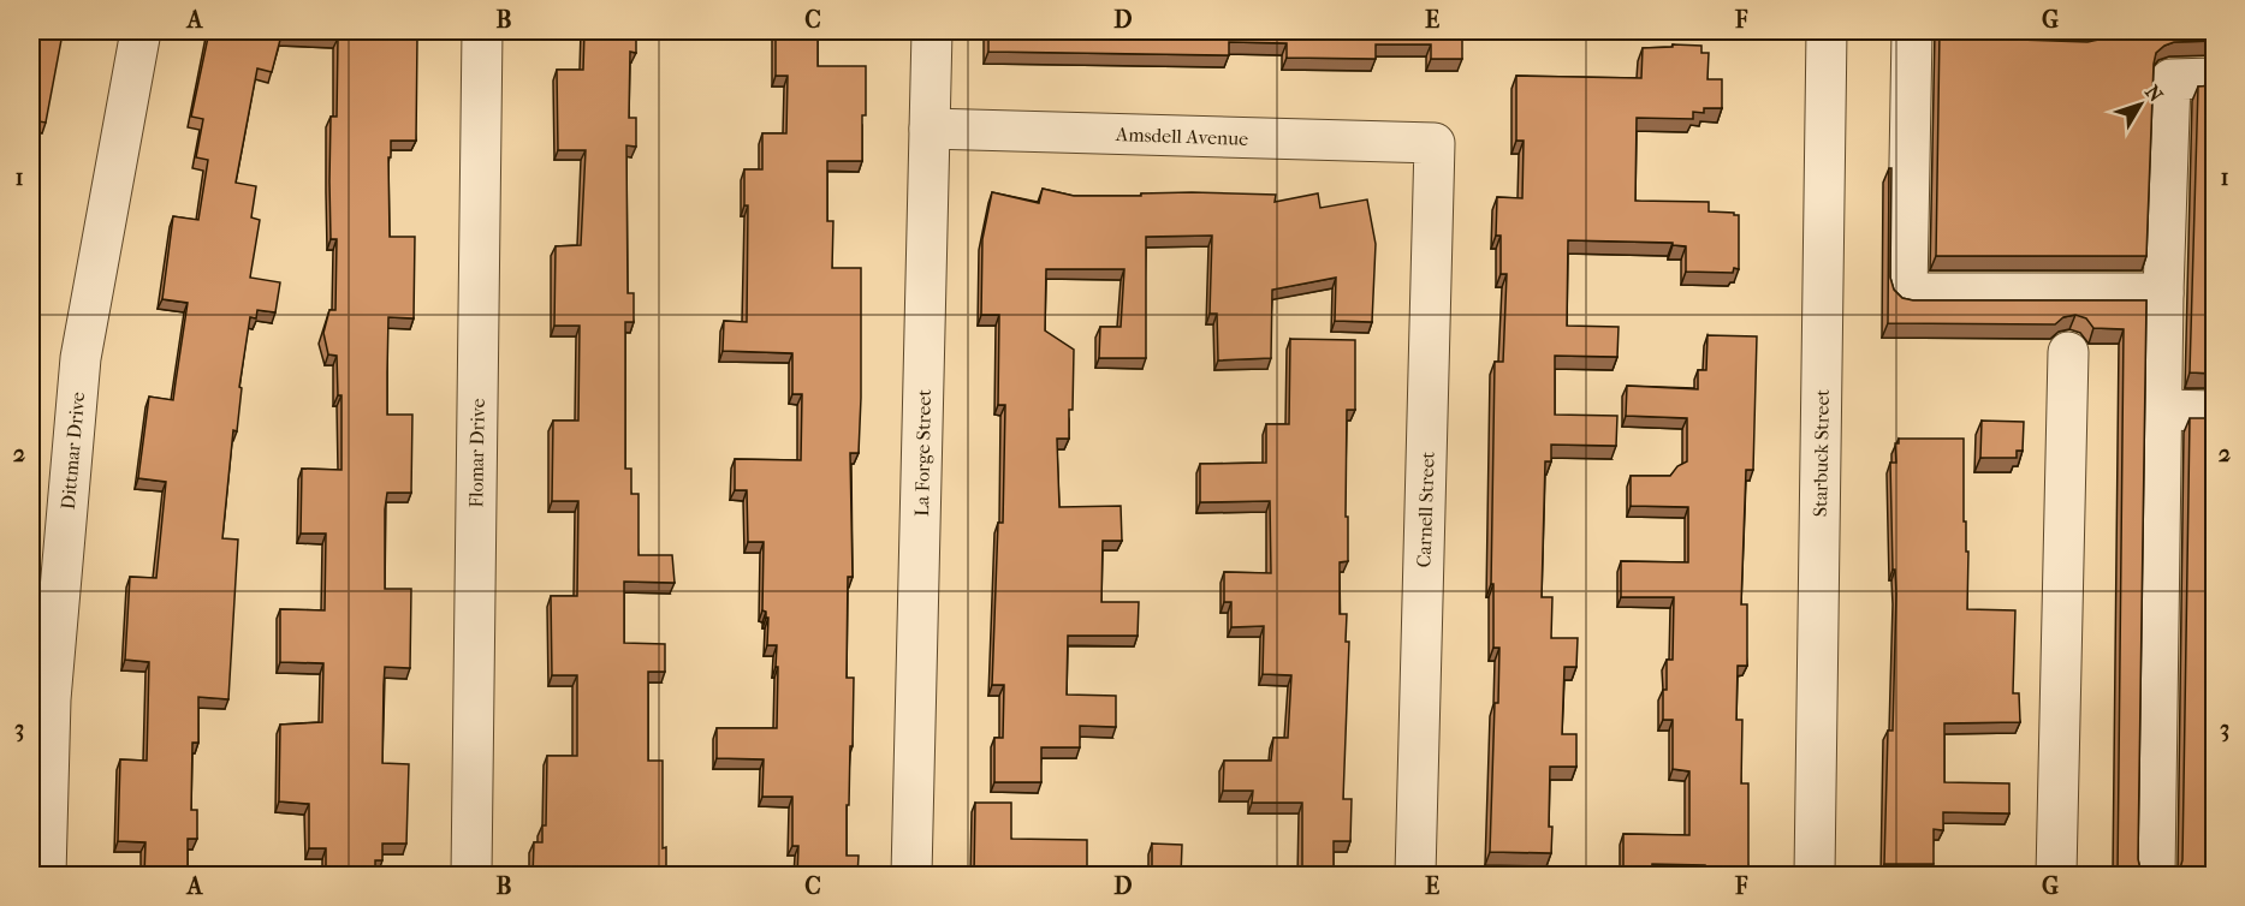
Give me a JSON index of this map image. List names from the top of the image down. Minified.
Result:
{"streets":{"street":["Amsdell Avenue","Dittmar Drive","Flomar Drive","La Forge Street","Starbuck Street","Carnell Street"]},"crossings":[["Amsdell Avenue","La Forge Street"],["Amsdell Avenue","Carnell Street"]],"north":"top right","grid":{"columns":["A","B","C","D","E","F","G"],"rows":["1","2","3"]}}
